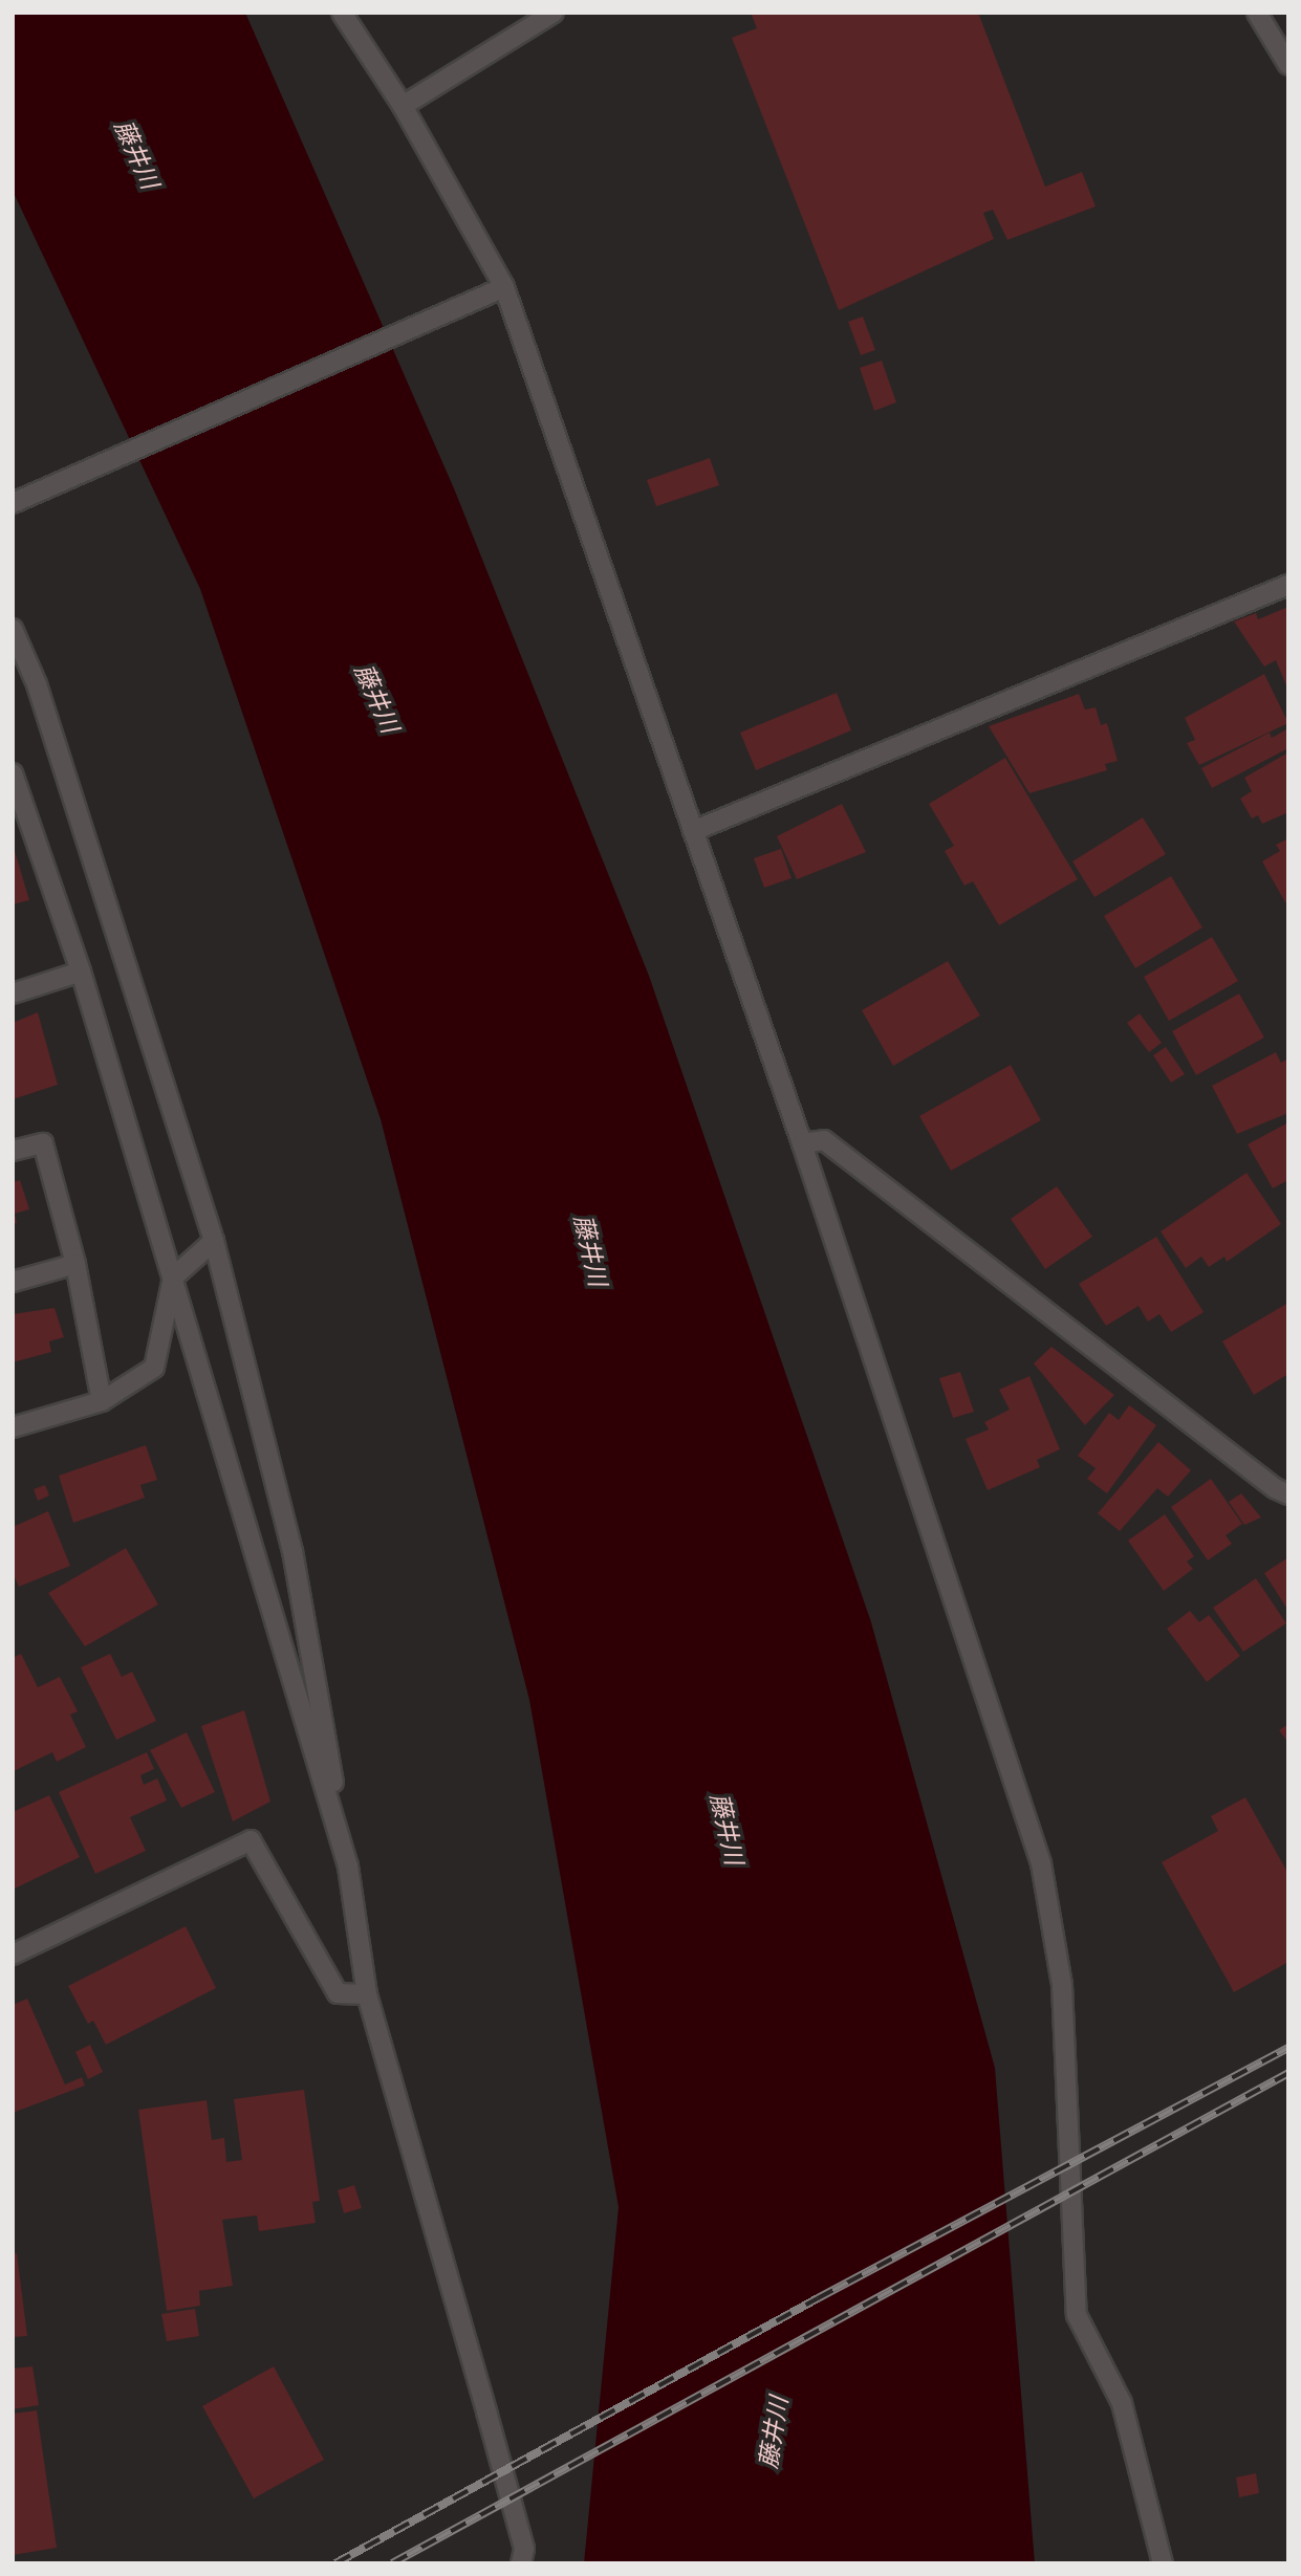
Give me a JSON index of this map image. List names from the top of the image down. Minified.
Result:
{"water":["藤井川"]}
